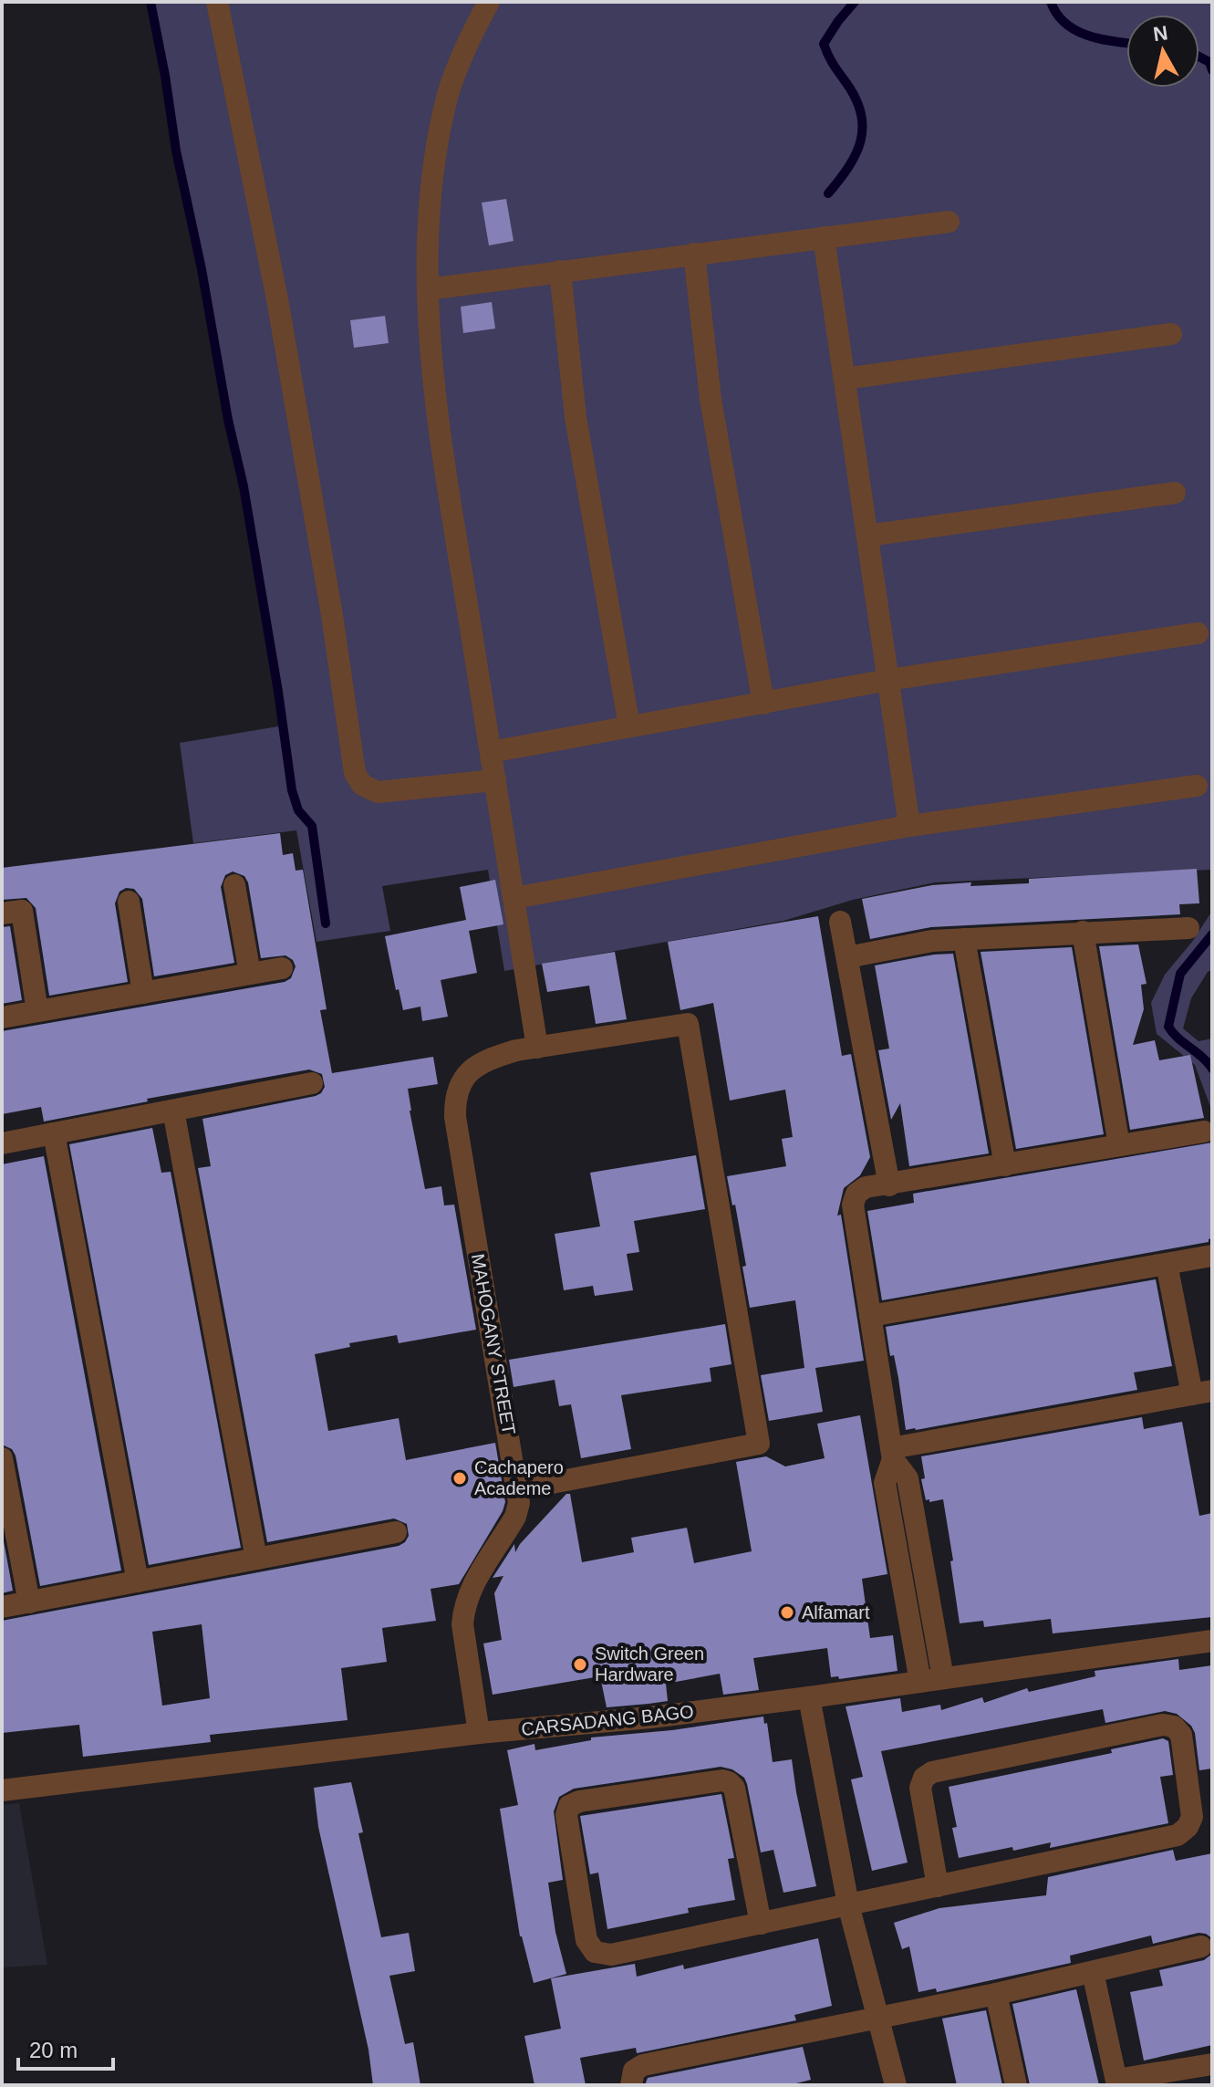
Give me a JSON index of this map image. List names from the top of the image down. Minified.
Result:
{"streets":{"street":["MAHOGANY STREET","CARSADANG BAGO"]},"crossings":[["MAHOGANY STREET","CARSADANG BAGO"]],"places":["Cachapero Academe","Alfamart","Switch Green Hardware"],"scale_bar":"20 m","north":"top"}
